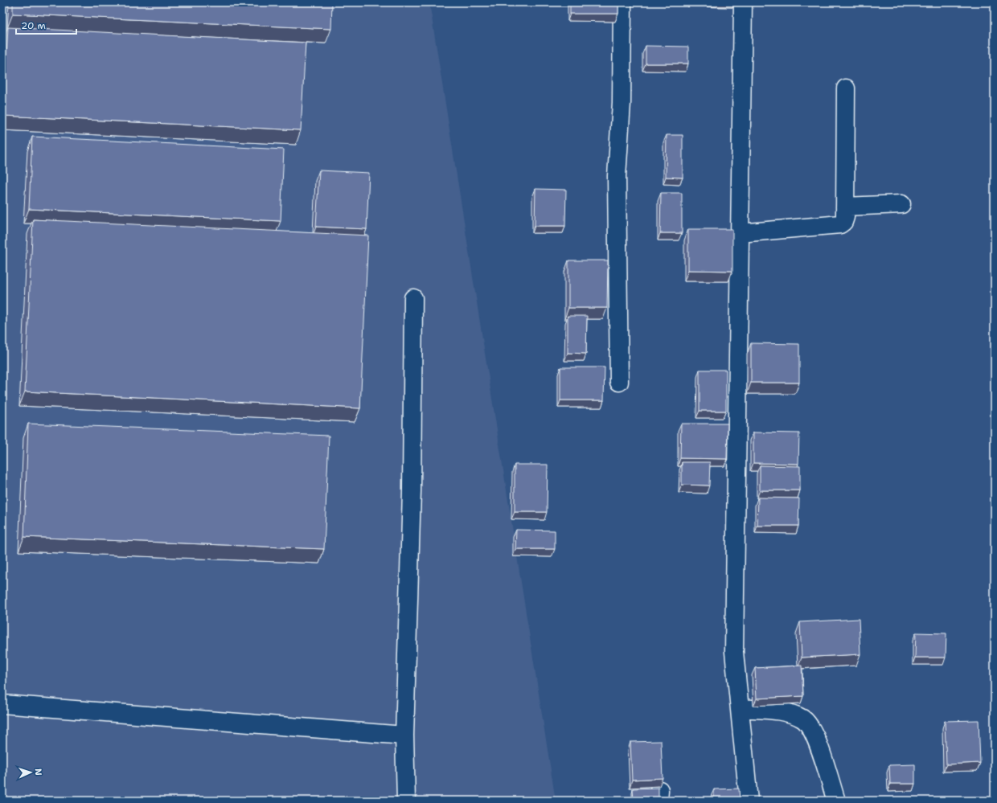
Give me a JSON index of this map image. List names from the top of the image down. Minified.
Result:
{"scale_bar":"20 m","north":"right"}
